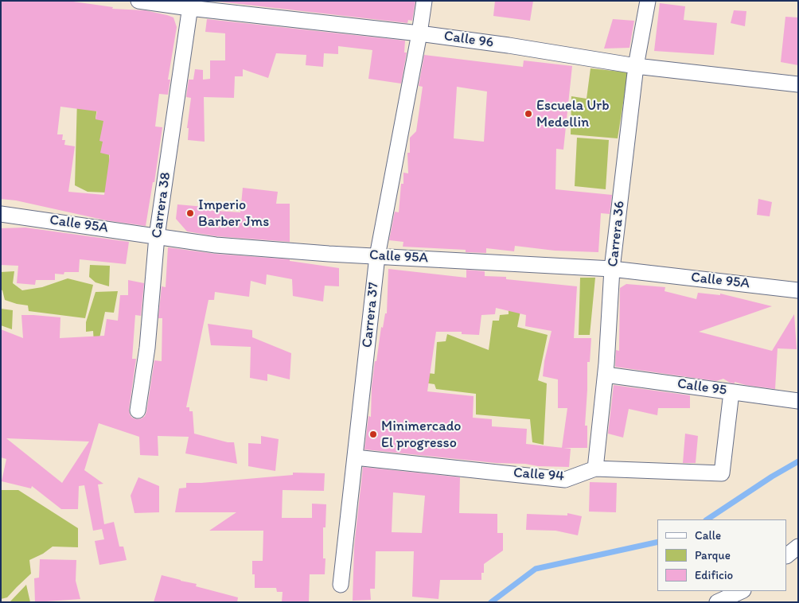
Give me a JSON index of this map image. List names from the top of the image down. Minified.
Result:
{"streets":{"street":["Calle 96","Carrera 38","Calle 95A","Carrera 36","Carrera 37","Calle 95","Calle 94"]},"crossings":[["Calle 96","Carrera 38"],["Calle 96","Carrera 36"],["Calle 96","Carrera 37"],["Carrera 38","Calle 95A"],["Calle 95A","Carrera 36"],["Calle 95A","Carrera 37"],["Carrera 36","Calle 95"],["Carrera 36","Calle 94"],["Carrera 37","Calle 94"],["Calle 95","Calle 94"]],"places":["Escuela Urb Medellin","Imperio Barber Jms","Minimercado El progresso"],"legend":["Calle","Parque","Edificio"]}
